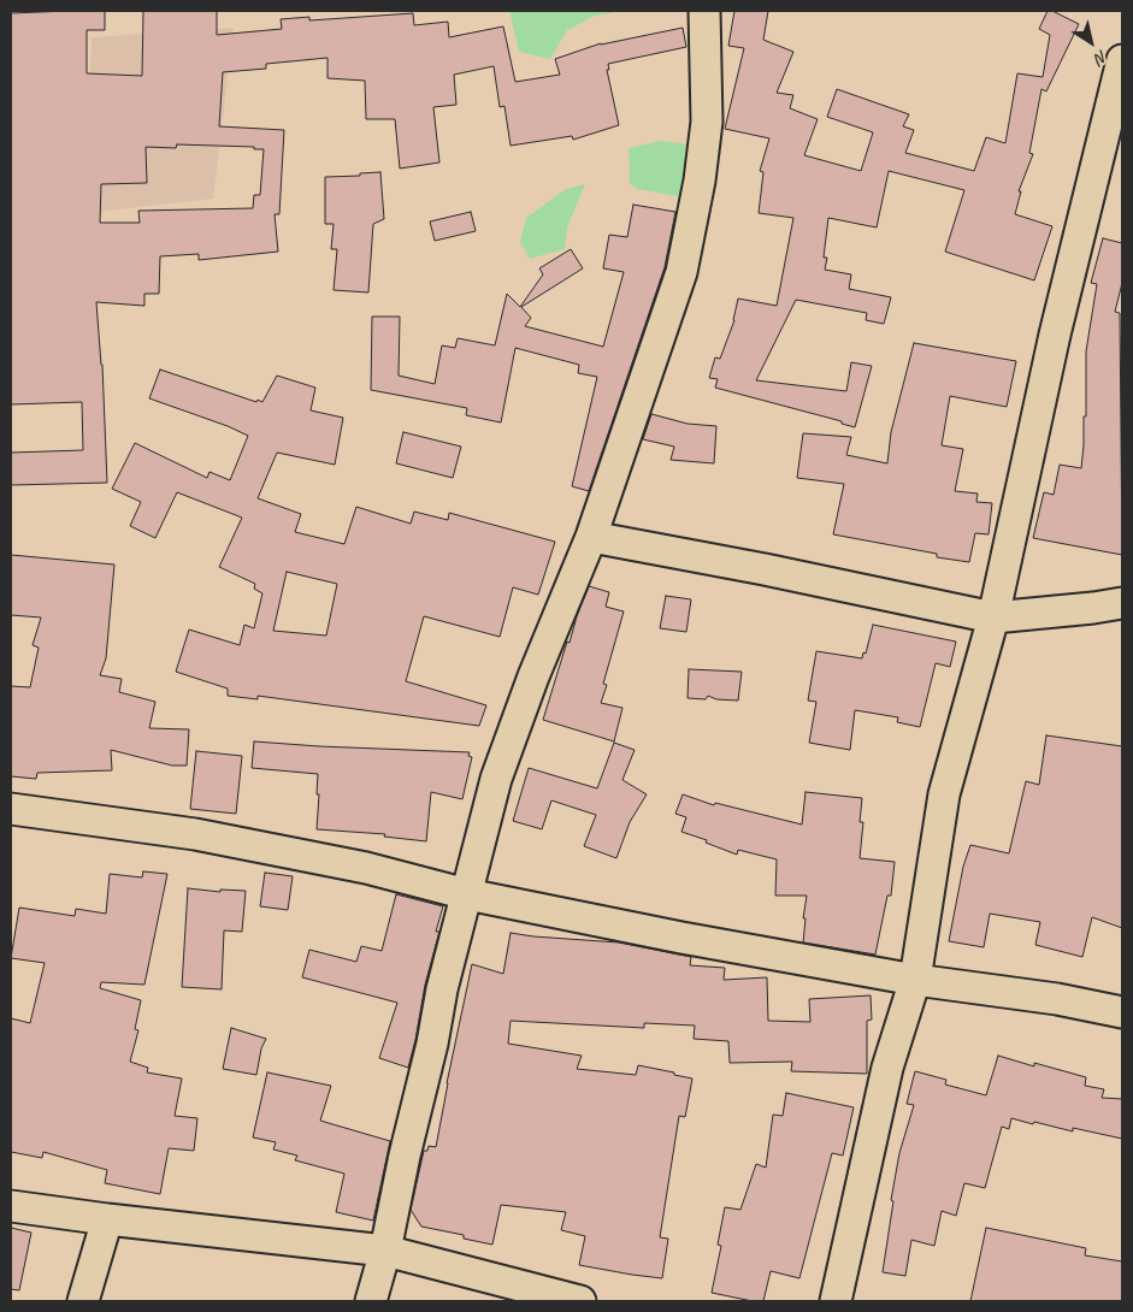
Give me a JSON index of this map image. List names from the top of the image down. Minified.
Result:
{"north":"bottom right"}
